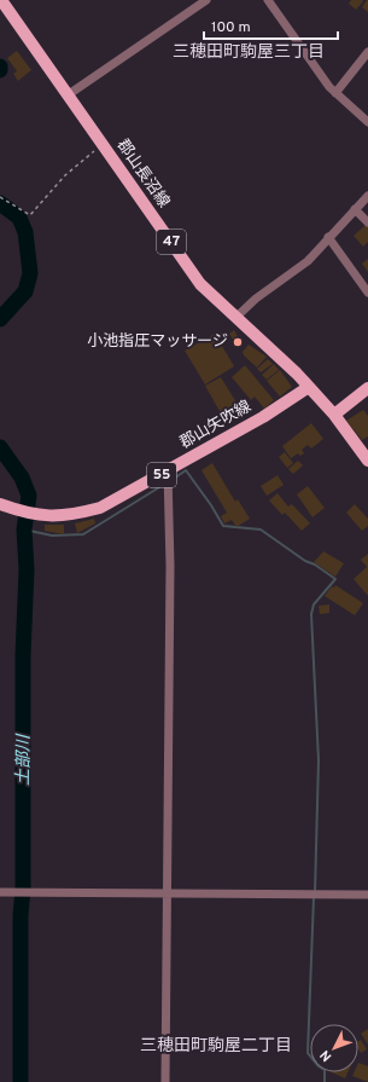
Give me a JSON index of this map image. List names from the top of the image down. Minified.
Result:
{"streets":{"main road":["郡山長沼線","47","郡山矢吹線","55"]},"crossings":[["郡山長沼線","郡山矢吹線"]],"districts":["三穂田町駒屋三丁目","三穂田町駒屋二丁目"],"water":["土部川"],"places":["小池指圧マッサージ"],"scale_bar":"100 m","north":"bottom left"}
